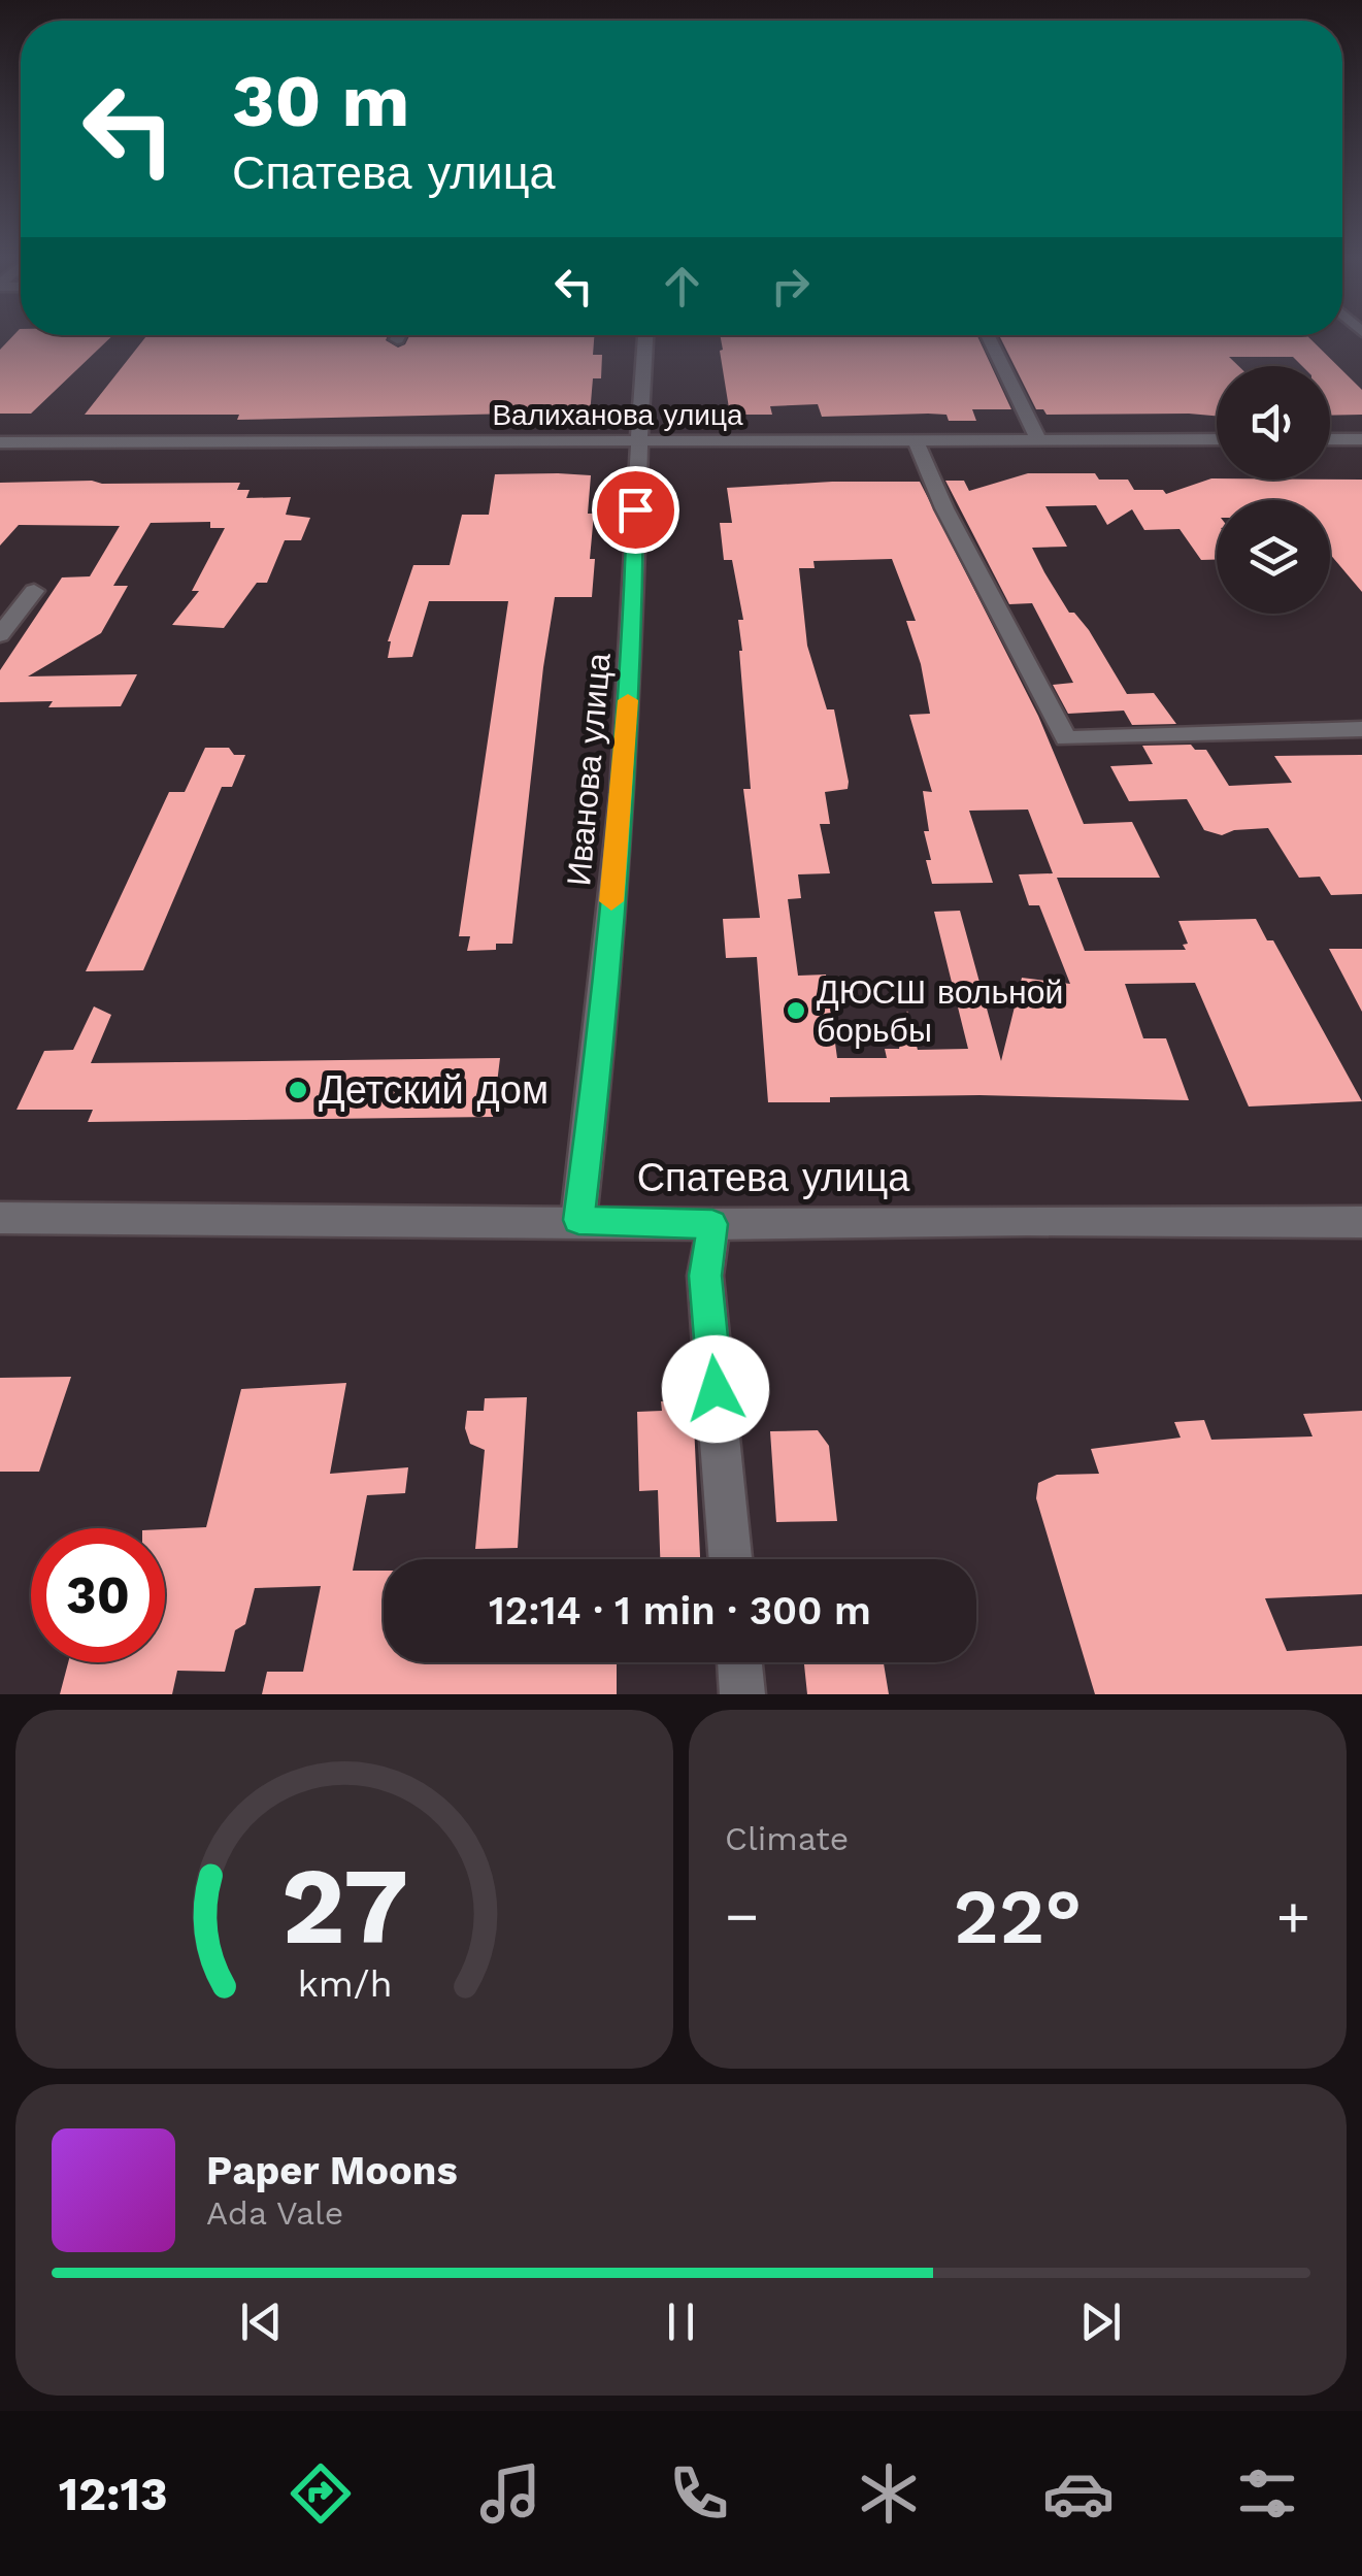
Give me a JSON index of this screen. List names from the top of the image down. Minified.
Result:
{"streets":{"street":["Валиханова улица","Иванова улица","Спатева улица"]},"crossings":[["Валиханова улица","Иванова улица"],["Иванова улица","Спатева улица"]],"places":["ДЮСШ вольной борьбы","Детский дом"],"page":{"turn":["30 m","Спатева улица"],"limit":"30","trip":"12:14 · 1 min · 300 m","tile":"Climate","heat":["−","22°","+"],"song":["Paper Moons","Ada Vale"],"tabs":"12:13","gauge":["27","km/h"]}}
